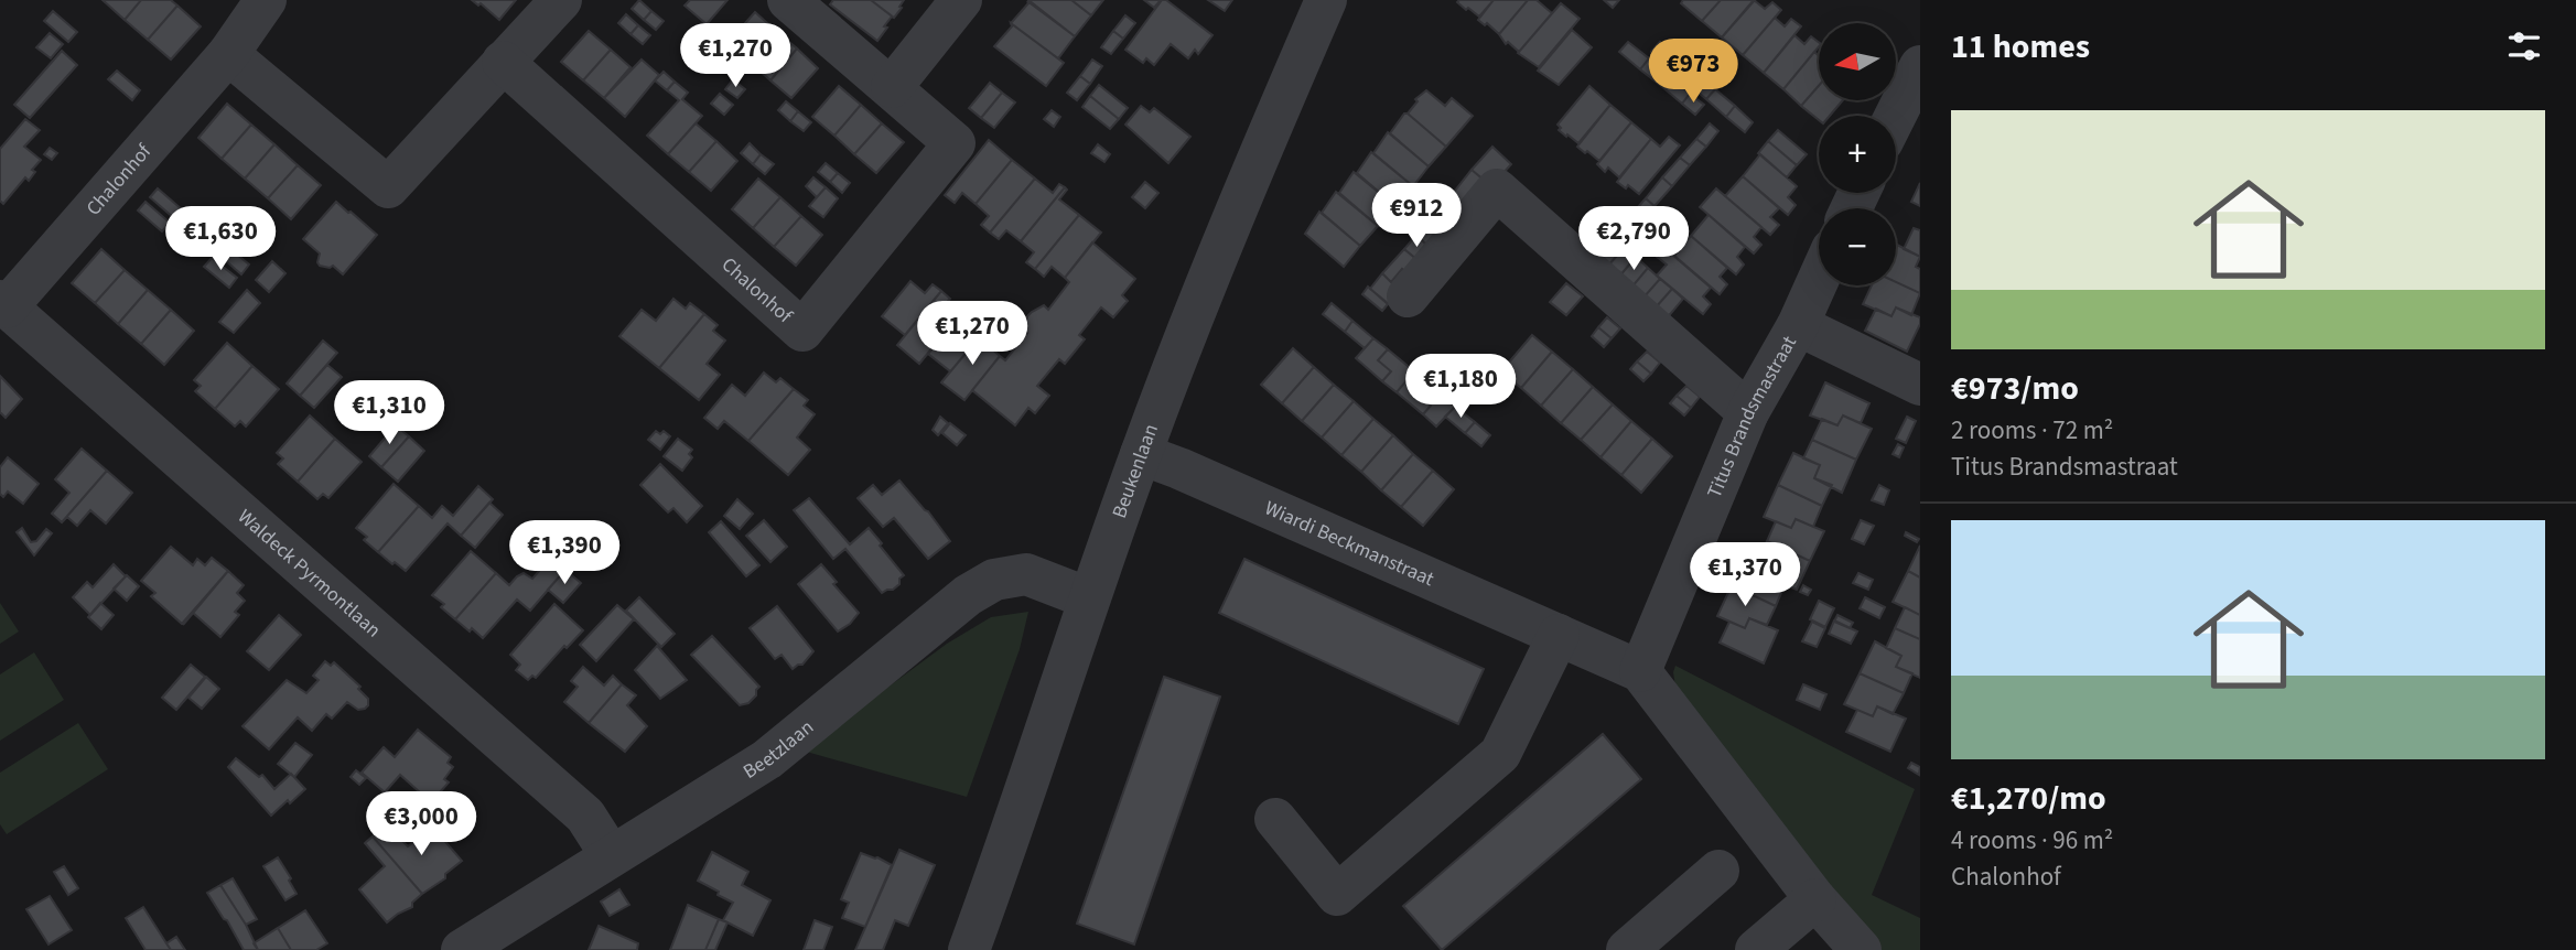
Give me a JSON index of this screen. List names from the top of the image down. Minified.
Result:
{"streets":{"street":["Chalonhof","Titus Brandsmastraat","Beukenlaan","Wiardi Beckmanstraat","Waldeck Pyrmontlaan","Beetzlaan"]},"crossings":[["Chalonhof","Waldeck Pyrmontlaan"],["Titus Brandsmastraat","Wiardi Beckmanstraat"],["Beukenlaan","Wiardi Beckmanstraat"],["Beukenlaan","Beetzlaan"],["Waldeck Pyrmontlaan","Beetzlaan"]],"north":"left","page":{"heading":"11 homes","map_buttons":["+","−"],"price":["€1,270","€973","€912","€1,630","€2,790","€1,270","€1,180","€1,310","€1,390","€1,370","€3,000"],"list":[{"name":"€973/mo","note":"2 rooms · 72 m² · Titus Brandsmastraat"},{"name":"€1,270/mo","note":"4 rooms · 96 m² · Chalonhof"}]}}
